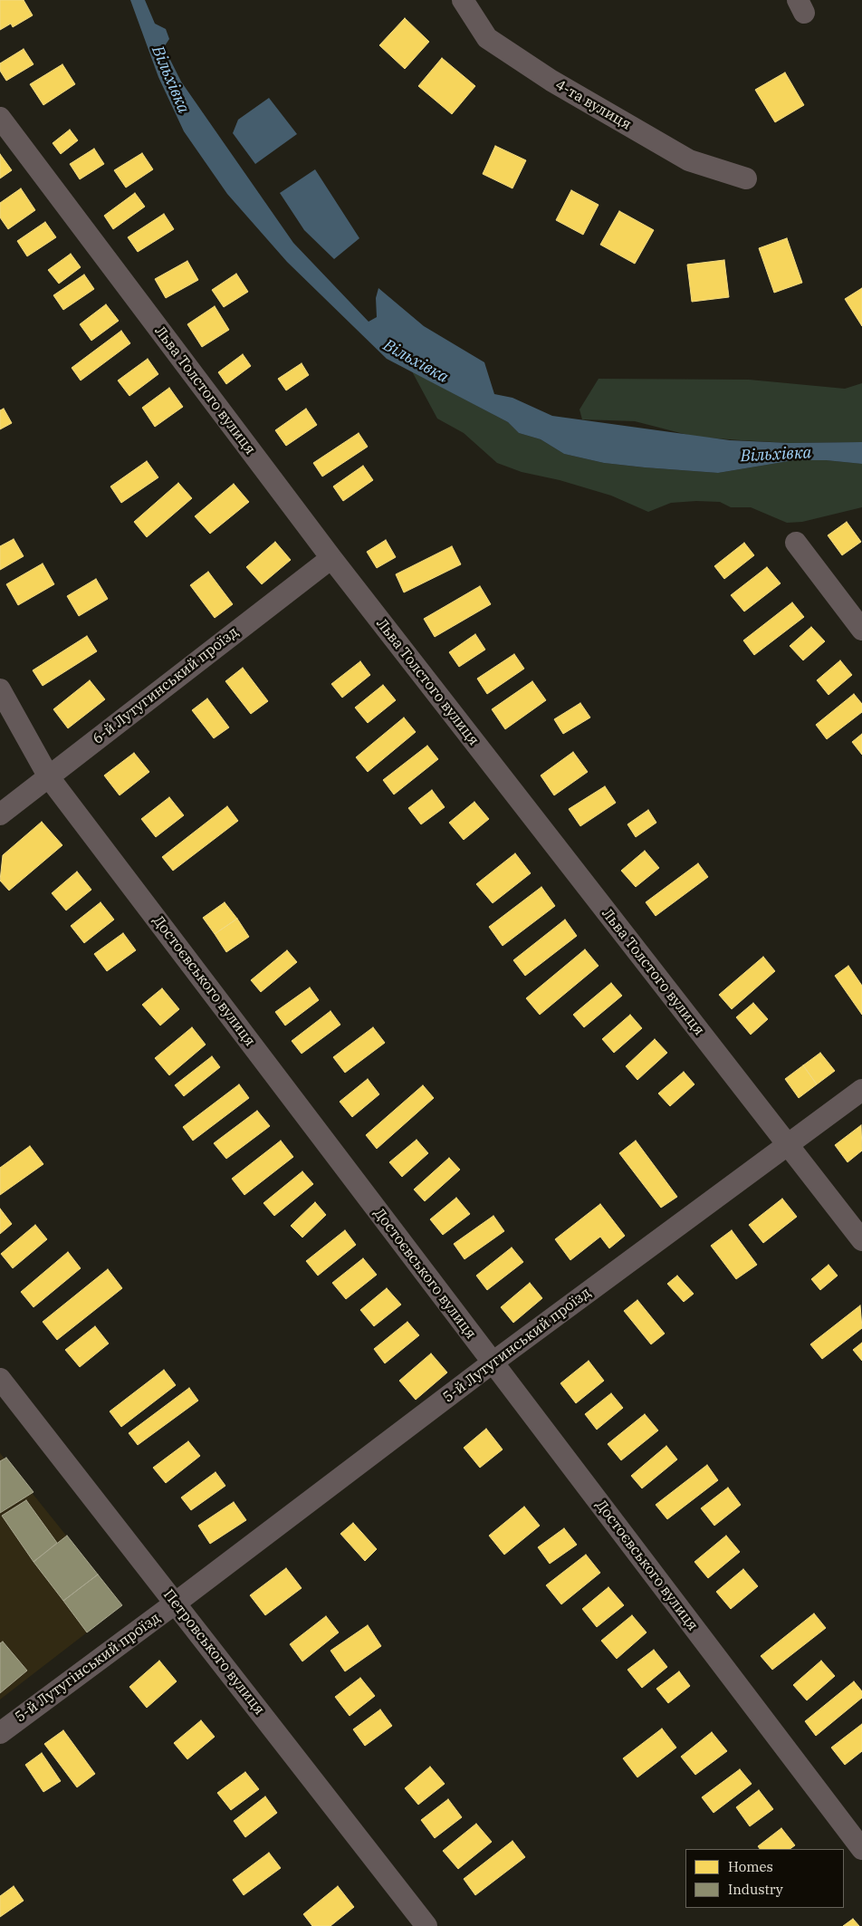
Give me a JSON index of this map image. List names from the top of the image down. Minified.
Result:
{"streets":{"street":["4-та вулиця","Льва Толстого вулиця","6-й Лутугинський проїзд","Достоєвського вулиця","5-й Лутугинський проїзд","Петровського вулиця","5-й Лутугінський проїзд"]},"crossings":[["Льва Толстого вулиця","6-й Лутугинський проїзд"],["Льва Толстого вулиця","5-й Лутугинський проїзд"],["6-й Лутугинський проїзд","Достоєвського вулиця"],["Достоєвського вулиця","5-й Лутугинський проїзд"],["5-й Лутугинський проїзд","Петровського вулиця"],["5-й Лутугинський проїзд","5-й Лутугінський проїзд"],["Петровського вулиця","5-й Лутугінський проїзд"]],"water":["Вільхівка"],"legend":["Homes","Industry"]}
